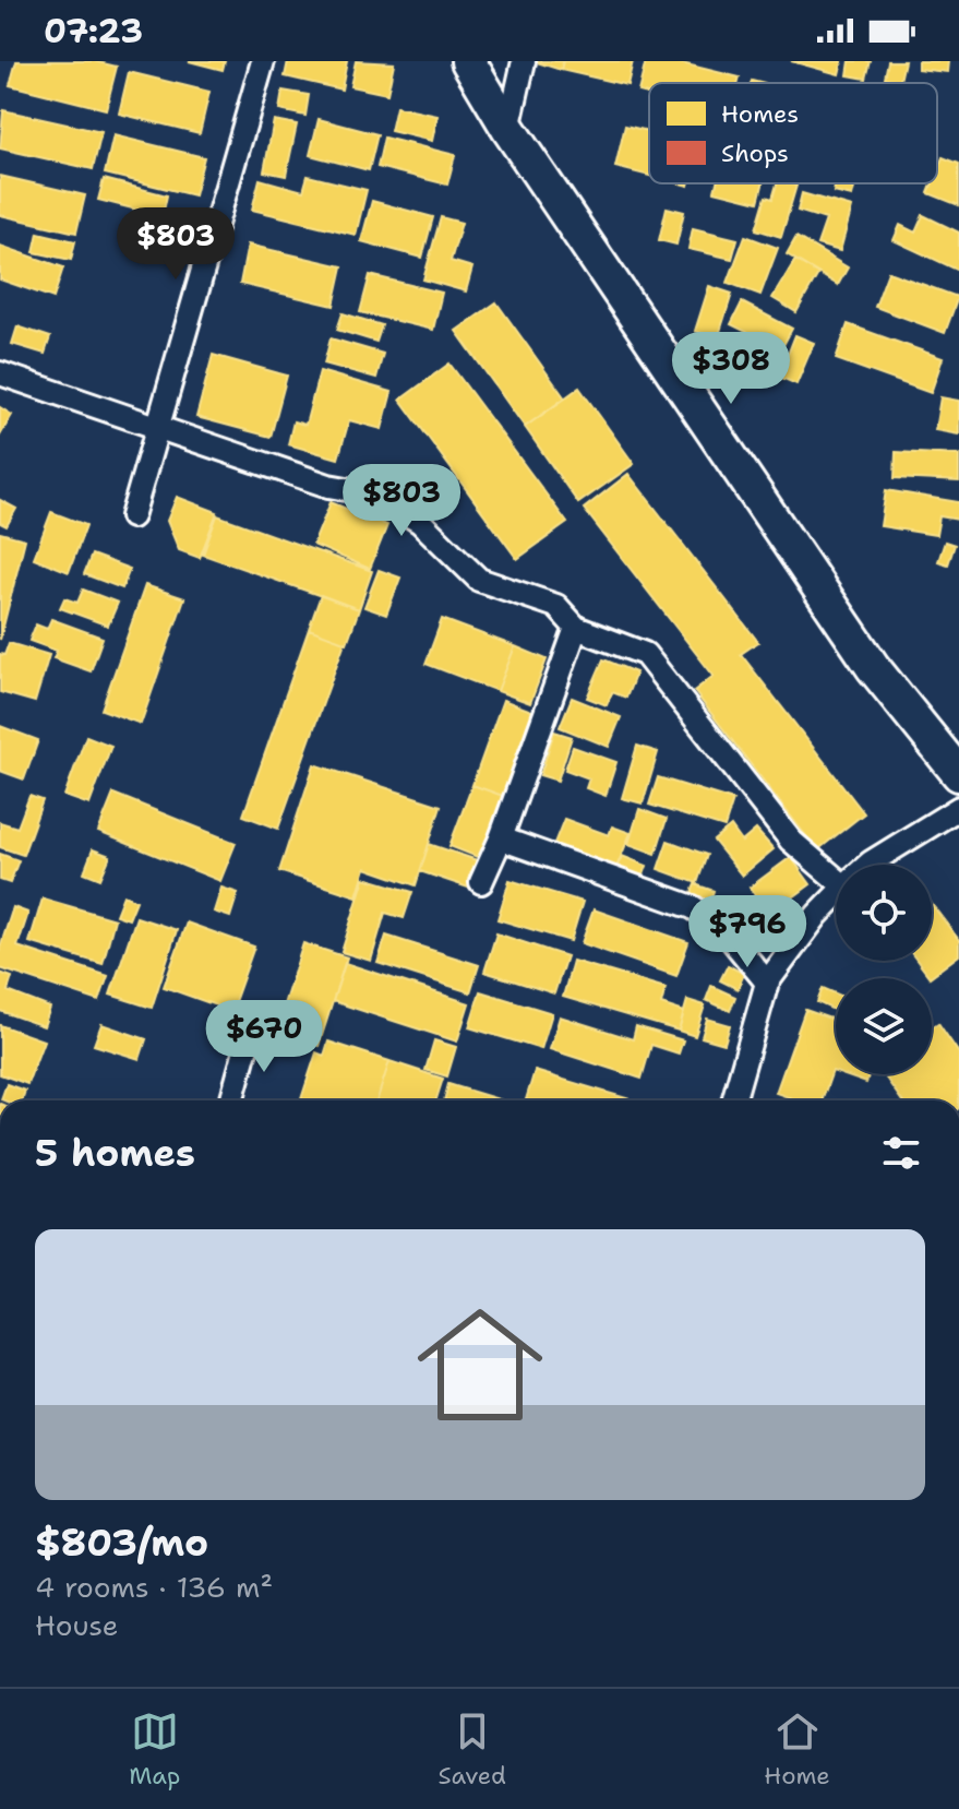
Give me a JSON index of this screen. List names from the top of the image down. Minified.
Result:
{"legend":["Homes","Shops"],"page":{"status":"07:23","price":["$803","$308","$803","$796","$670"],"heading":"5 homes","list":[{"name":"$803/mo","note":"4 rooms · 136 m² · House"}],"tabs":["Map","Saved","Home"]}}
